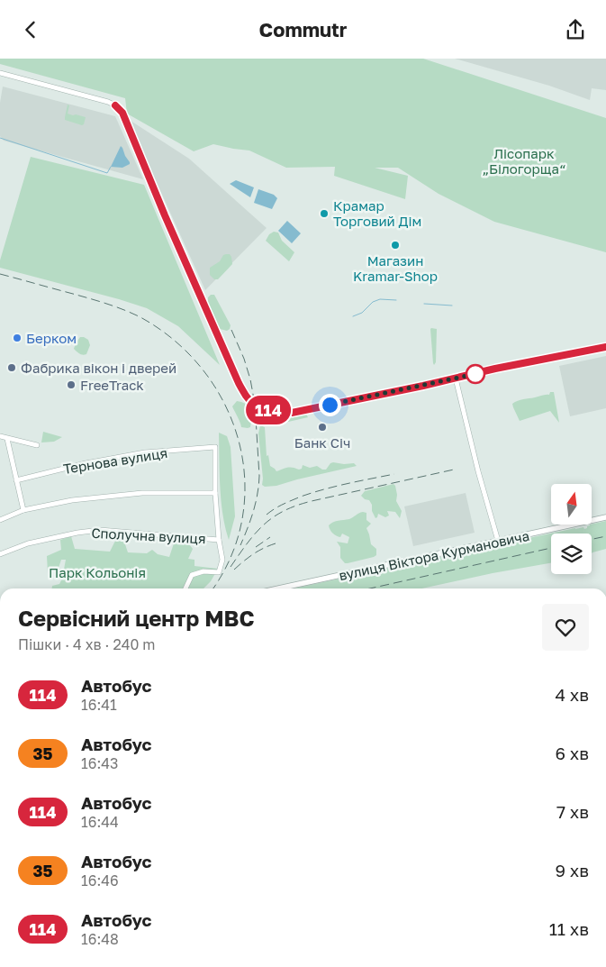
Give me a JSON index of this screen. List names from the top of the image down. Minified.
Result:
{"streets":{"street":["Тернова вулиця","Сполучна вулиця","вулиця Віктора Курмановича"]},"parks":["Лісопарк „Білогорща“","Парк Кольонія"],"places":["Крамар Торговий Дім","Магазин Kramar-Shop","Берком","Фабрика вікон і дверей","FreeTrack","Банк Січ"],"lines":["bus line 114"],"north":"top","page":{"header":"Commutr","on_map":"114","heading":["Сервісний центр МВС","Пішки · 4 хв · 240 m"],"list":[{"mark":"114","name":"Автобус","note":"16:41","value":"4 хв"},{"mark":"35","name":"Автобус","note":"16:43","value":"6 хв"},{"mark":"114","name":"Автобус","note":"16:44","value":"7 хв"},{"mark":"35","name":"Автобус","note":"16:46","value":"9 хв"},{"mark":"114","name":"Автобус","note":"16:48","value":"11 хв"}]}}
